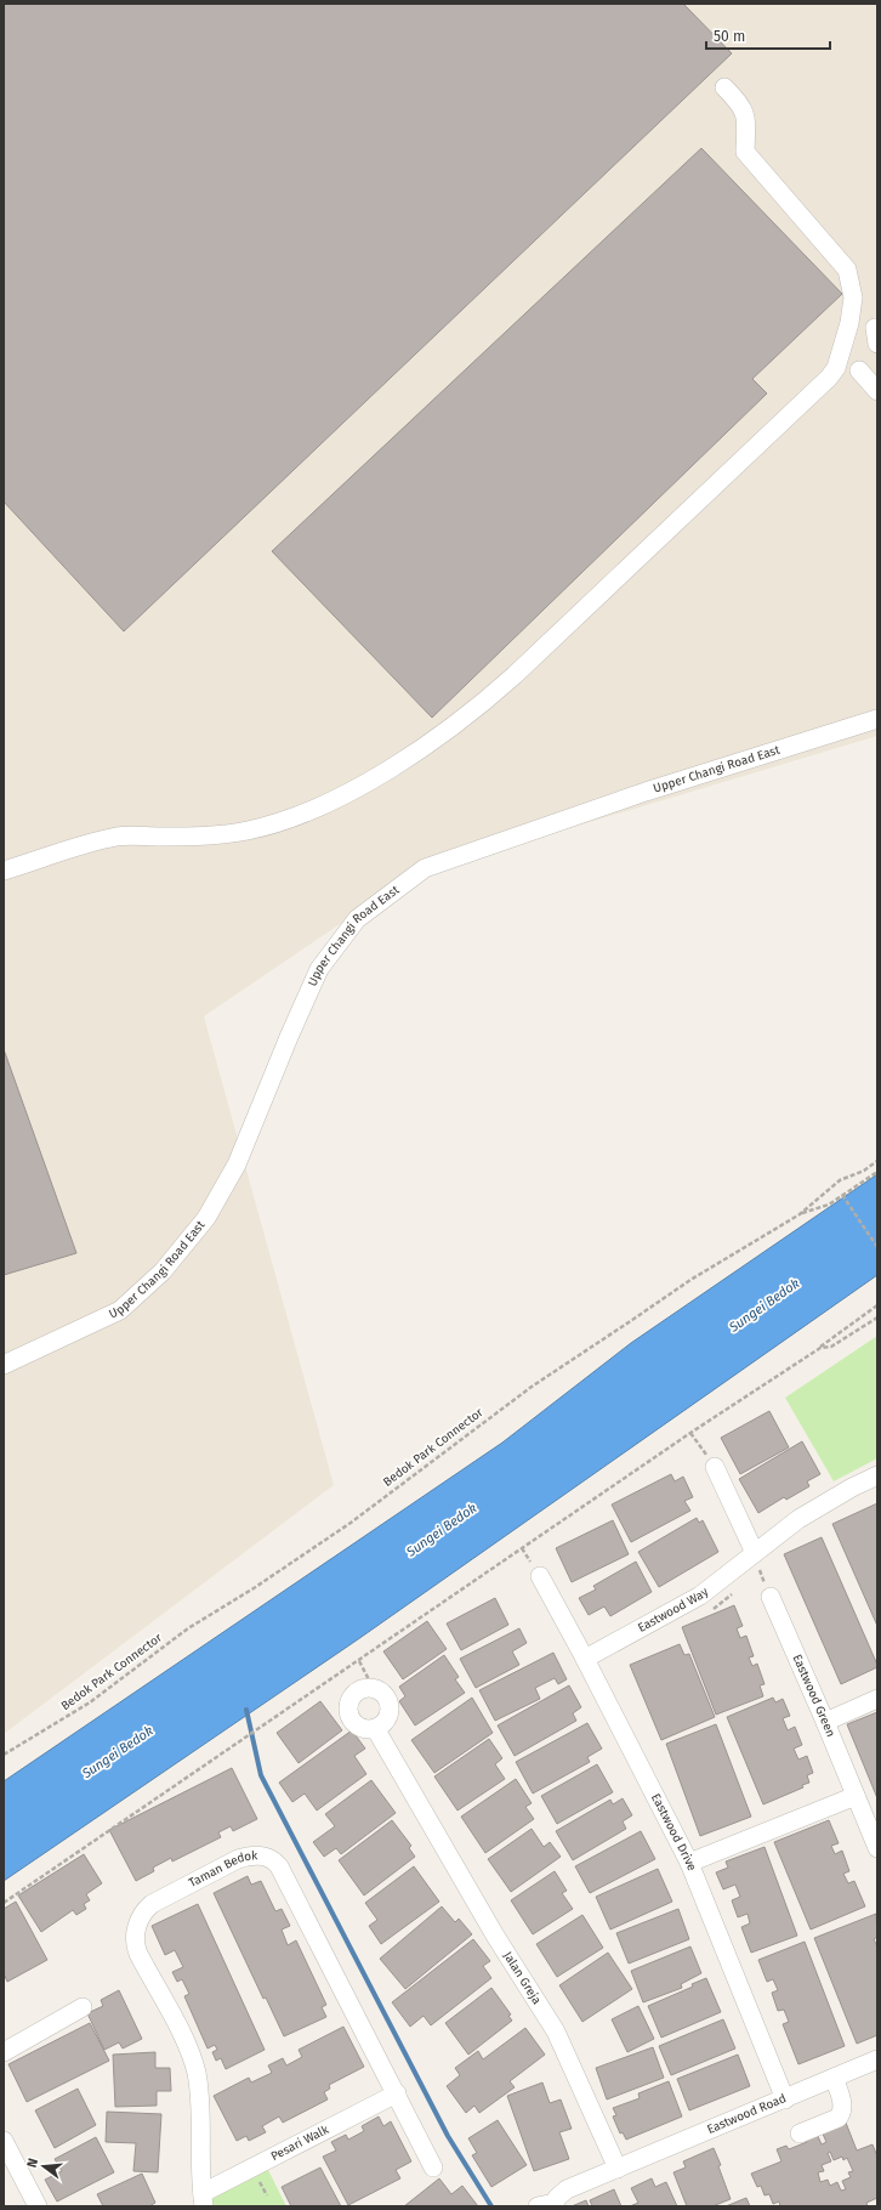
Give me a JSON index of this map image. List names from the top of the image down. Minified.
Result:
{"streets":{"street":["Upper Changi Road East","Eastwood Way","Eastwood Green","Eastwood Drive","Taman Bedok","Jalan Greja","Eastwood Road","Pesari Walk"],"path":["Bedok Park Connector"]},"crossings":[["Eastwood Way","Eastwood Drive"],["Eastwood Drive","Eastwood Road"],["Taman Bedok","Pesari Walk"],["Jalan Greja","Eastwood Road"]],"water":["Sungei Bedok"],"scale_bar":"50 m","north":"left"}
